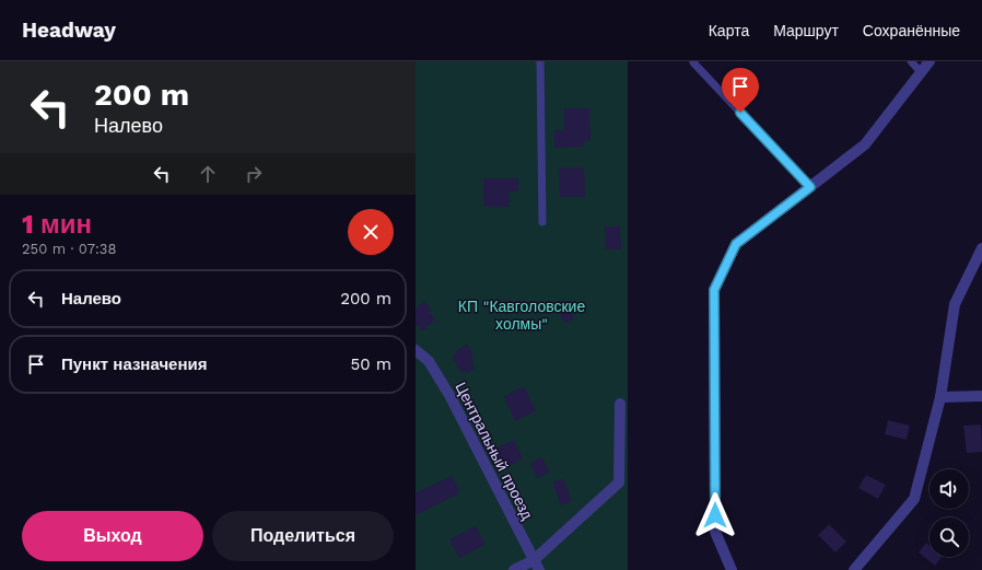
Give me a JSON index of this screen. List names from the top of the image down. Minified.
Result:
{"streets":{"street":["Центральный проезд"]},"parks":["КП \"Кавголовские холмы\""],"page":{"header":"Headway","nav":["Карта","Маршрут","Сохранённые"],"turn":["200 m","Налево"],"heading":["1 мин","250 m · 07:38"],"list":[{"name":"Налево","value":"200 m"},{"name":"Пункт назначения","value":"50 m"}],"buttons":["Выход","Поделиться"]}}
